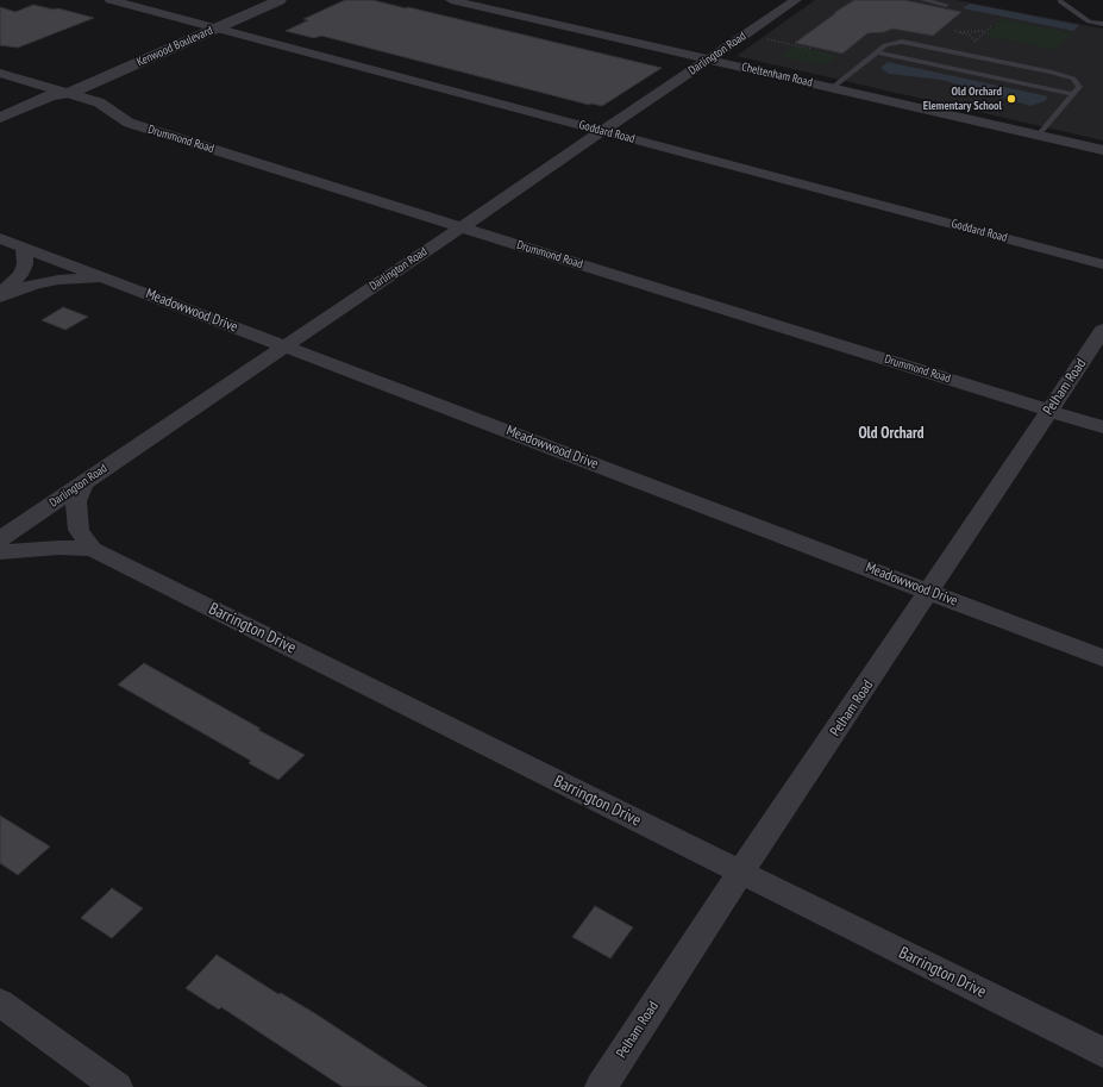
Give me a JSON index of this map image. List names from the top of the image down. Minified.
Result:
{"streets":{"street":["Kenwood Boulevard","Darlington Road","Cheltenham Road","Goddard Road","Drummond Road","Meadowwood Drive","Pelham Road","Barrington Drive"]},"crossings":[["Kenwood Boulevard","Goddard Road"],["Kenwood Boulevard","Drummond Road"],["Darlington Road","Cheltenham Road"],["Darlington Road","Goddard Road"],["Darlington Road","Drummond Road"],["Darlington Road","Meadowwood Drive"],["Drummond Road","Pelham Road"],["Meadowwood Drive","Pelham Road"],["Pelham Road","Barrington Drive"]],"districts":["Old Orchard"],"places":["Old Orchard Elementary School"]}
